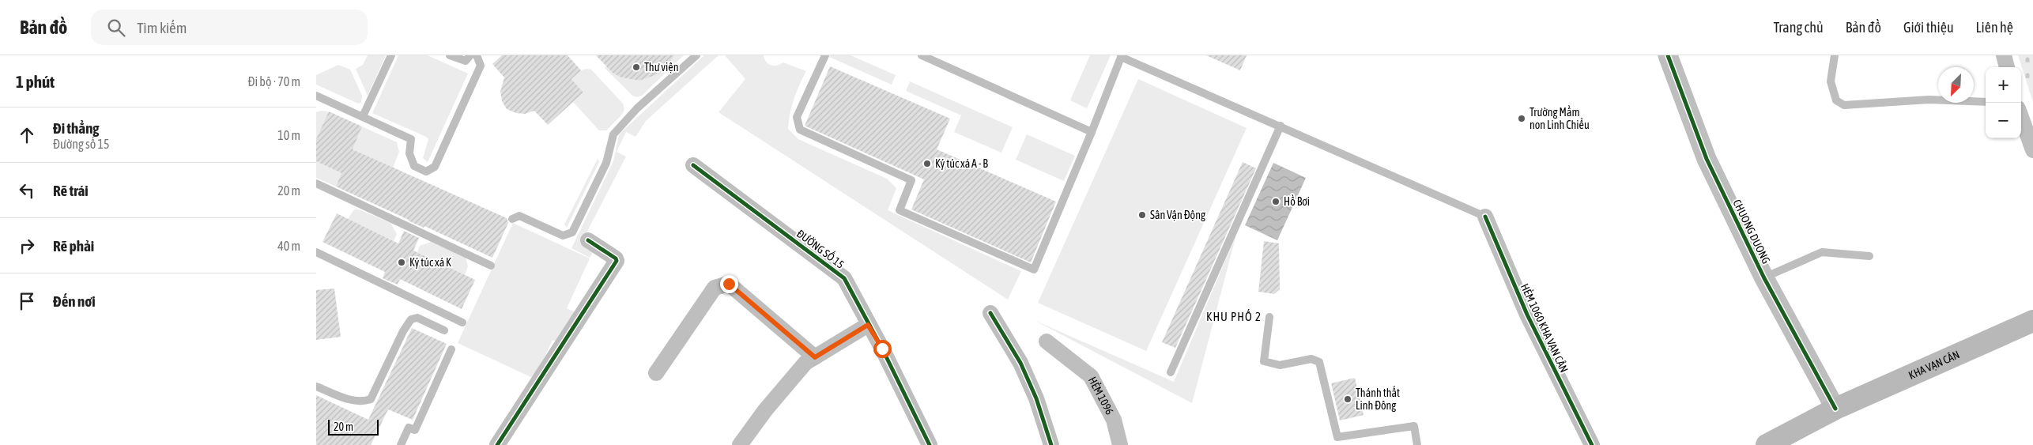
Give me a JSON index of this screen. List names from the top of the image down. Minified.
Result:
{"streets":{"main road":["KHA VẠN CÂN"],"street":["CHUONG DUONG","ĐƯỜNG SỐ 15","HẺM 1060 KHA VẠN CÂN","HẺM 1096"]},"crossings":[["CHUONG DUONG","KHA VẠN CÂN"]],"districts":["KHU PHỐ 2"],"places":["Thư viện","Trường Mầm non Linh Chiểu","Ký túc xá A - B","Hồ Bơi","Sân Vận Động","Ký túc xá K","Thánh thất Linh Đông"],"scale_bar":"20 m","north":"bottom left","page":{"header":"Bản đồ","search":"Tìm kiếm","nav":["Trang chủ","Bản đồ","Giới thiệu","Liên hệ"],"heading":["1 phút","Đi bộ · 70 m"],"map_buttons":["+","−"],"list":[["Đi thẳng","Đường số 15","10 m"],["Rẽ trái","20 m"],["Rẽ phải","40 m"],"Đến nơi"],"scale":"20 m"}}
